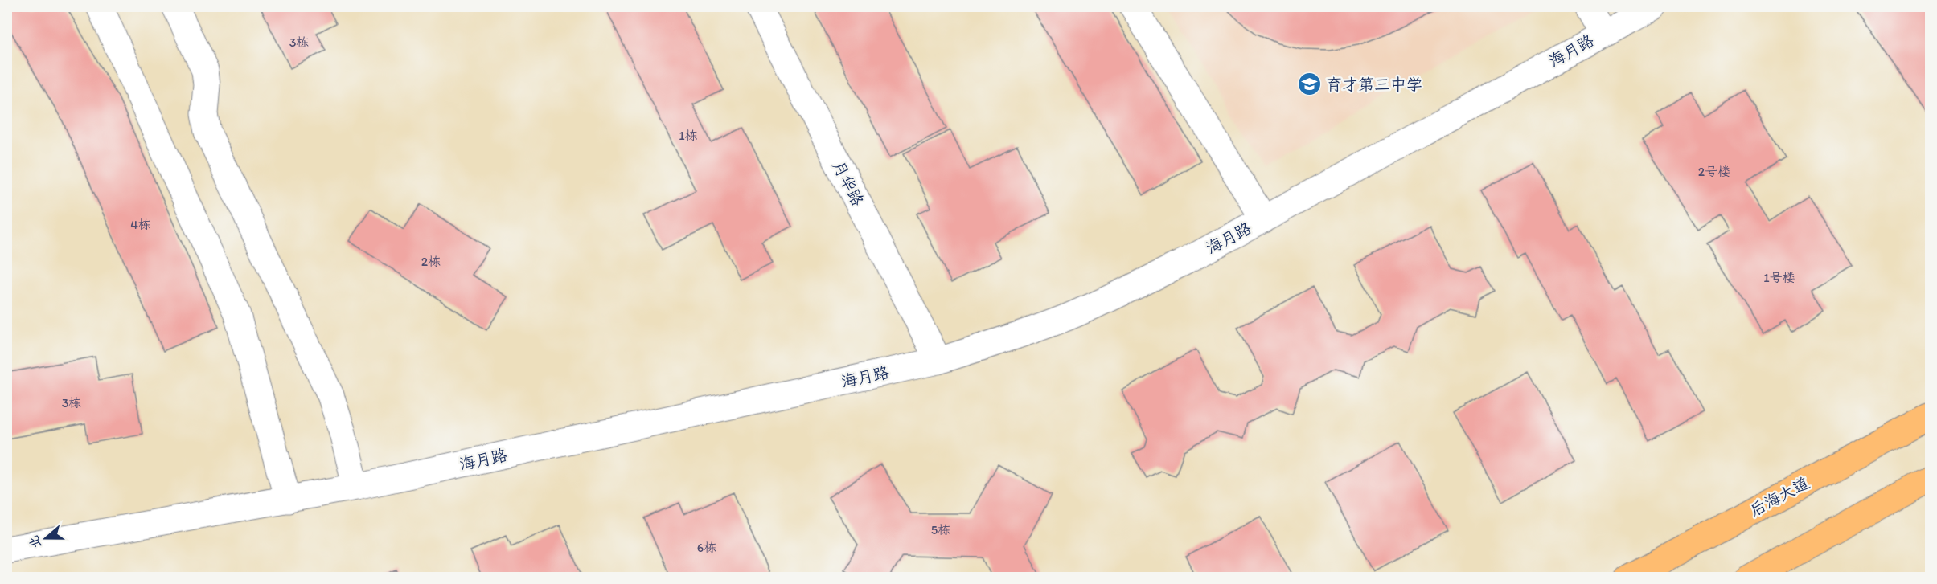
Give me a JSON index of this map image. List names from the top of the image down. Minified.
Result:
{"streets":{"main road":["后海大道"],"street":["海月路","月华路"]},"crossings":[["海月路","月华路"]],"places":{"school or university":["育才第三中学"]},"house_numbers":["3栋","1栋","2号楼","4栋","2栋","1号楼","3栋","5栋","6栋"],"north":"left"}
